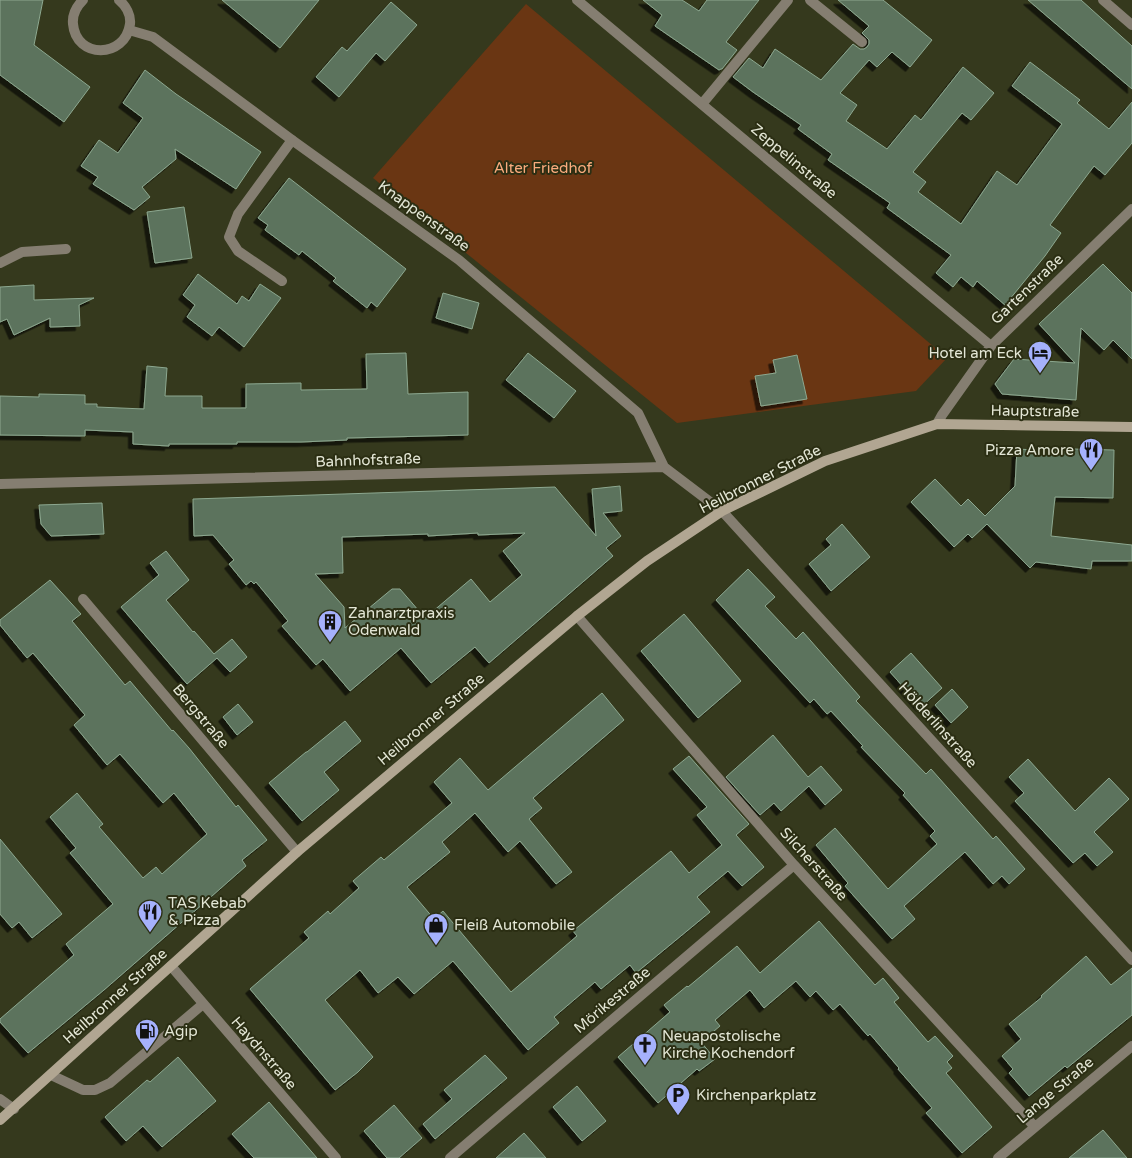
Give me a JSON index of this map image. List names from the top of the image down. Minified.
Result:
{"streets":{"main road":["Hauptstraße","Heilbronner Straße"],"street":["Zeppelinstraße","Knappenstraße","Gartenstraße","Bahnhofstraße","Bergstraße","Hölderlinstraße","Silcherstraße","Mörikestraße","Haydnstraße","Lange Straße"]},"crossings":[["Zeppelinstraße","Gartenstraße"],["Knappenstraße","Bahnhofstraße"],["Gartenstraße","Hauptstraße"],["Gartenstraße","Heilbronner Straße"],["Hauptstraße","Heilbronner Straße"],["Heilbronner Straße","Bergstraße"],["Heilbronner Straße","Hölderlinstraße"],["Heilbronner Straße","Silcherstraße"],["Heilbronner Straße","Haydnstraße"],["Silcherstraße","Mörikestraße"],["Silcherstraße","Lange Straße"]],"parks":["Alter Friedhof"],"places":{"hotel":["Hotel am Eck"],"restaurant":["Pizza Amore","TAS Kebab & Pizza"],"building":["Zahnarztpraxis Odenwald"],"shop":["Fleiß Automobile"],"fuel station":["Agip"],"church":["Neuapostolische Kirche Kochendorf"],"parking":["Kirchenparkplatz"]}}
